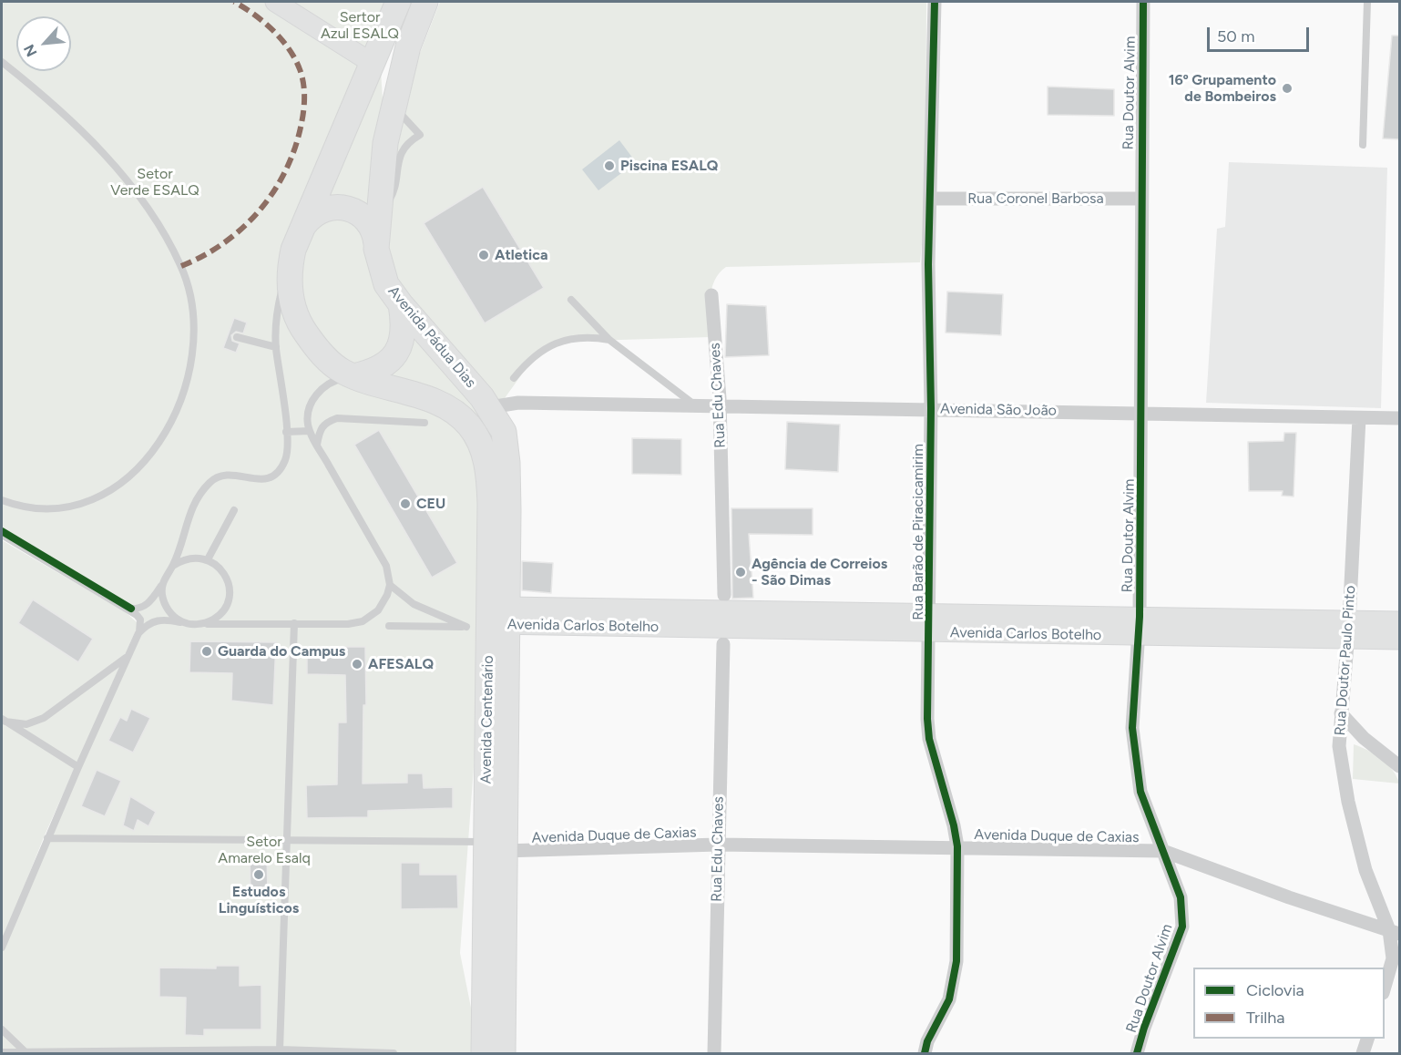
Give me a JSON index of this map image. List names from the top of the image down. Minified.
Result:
{"streets":{"highway":["Avenida Pádua Dias","Avenida Centenário"],"main road":["Avenida Carlos Botelho"],"street":["Rua Doutor Alvim","Rua Coronel Barbosa","Rua Edu Chaves","Avenida São João","Rua Barão de Piracicamirim","Rua Doutor Paulo Pinto","Avenida Duque de Caxias"]},"crossings":[["Rua Doutor Alvim","Rua Coronel Barbosa"],["Rua Doutor Alvim","Avenida São João"],["Rua Doutor Alvim","Avenida Carlos Botelho"],["Rua Doutor Alvim","Avenida Duque de Caxias"],["Rua Coronel Barbosa","Rua Barão de Piracicamirim"],["Avenida Pádua Dias","Avenida São João"],["Avenida Pádua Dias","Avenida Carlos Botelho"],["Avenida Pádua Dias","Avenida Centenário"],["Rua Edu Chaves","Avenida São João"],["Rua Edu Chaves","Avenida Duque de Caxias"],["Avenida São João","Rua Barão de Piracicamirim"],["Avenida São João","Rua Doutor Paulo Pinto"],["Rua Barão de Piracicamirim","Avenida Carlos Botelho"],["Rua Barão de Piracicamirim","Avenida Duque de Caxias"],["Avenida Carlos Botelho","Rua Doutor Paulo Pinto"],["Avenida Carlos Botelho","Avenida Centenário"],["Rua Doutor Paulo Pinto","Avenida Duque de Caxias"],["Avenida Centenário","Avenida Duque de Caxias"]],"parks":["Sertor Azul ESALQ","Setor Verde ESALQ","Setor Amarelo Esalq"],"places":["16º Grupamento de Bombeiros","Piscina ESALQ","Atletica","CEU","Agência de Correios - São Dimas","Guarda do Campus","AFESALQ","Estudos Linguísticos"],"legend":["Ciclovia","Trilha"],"scale_bar":"50 m","north":"bottom left"}
